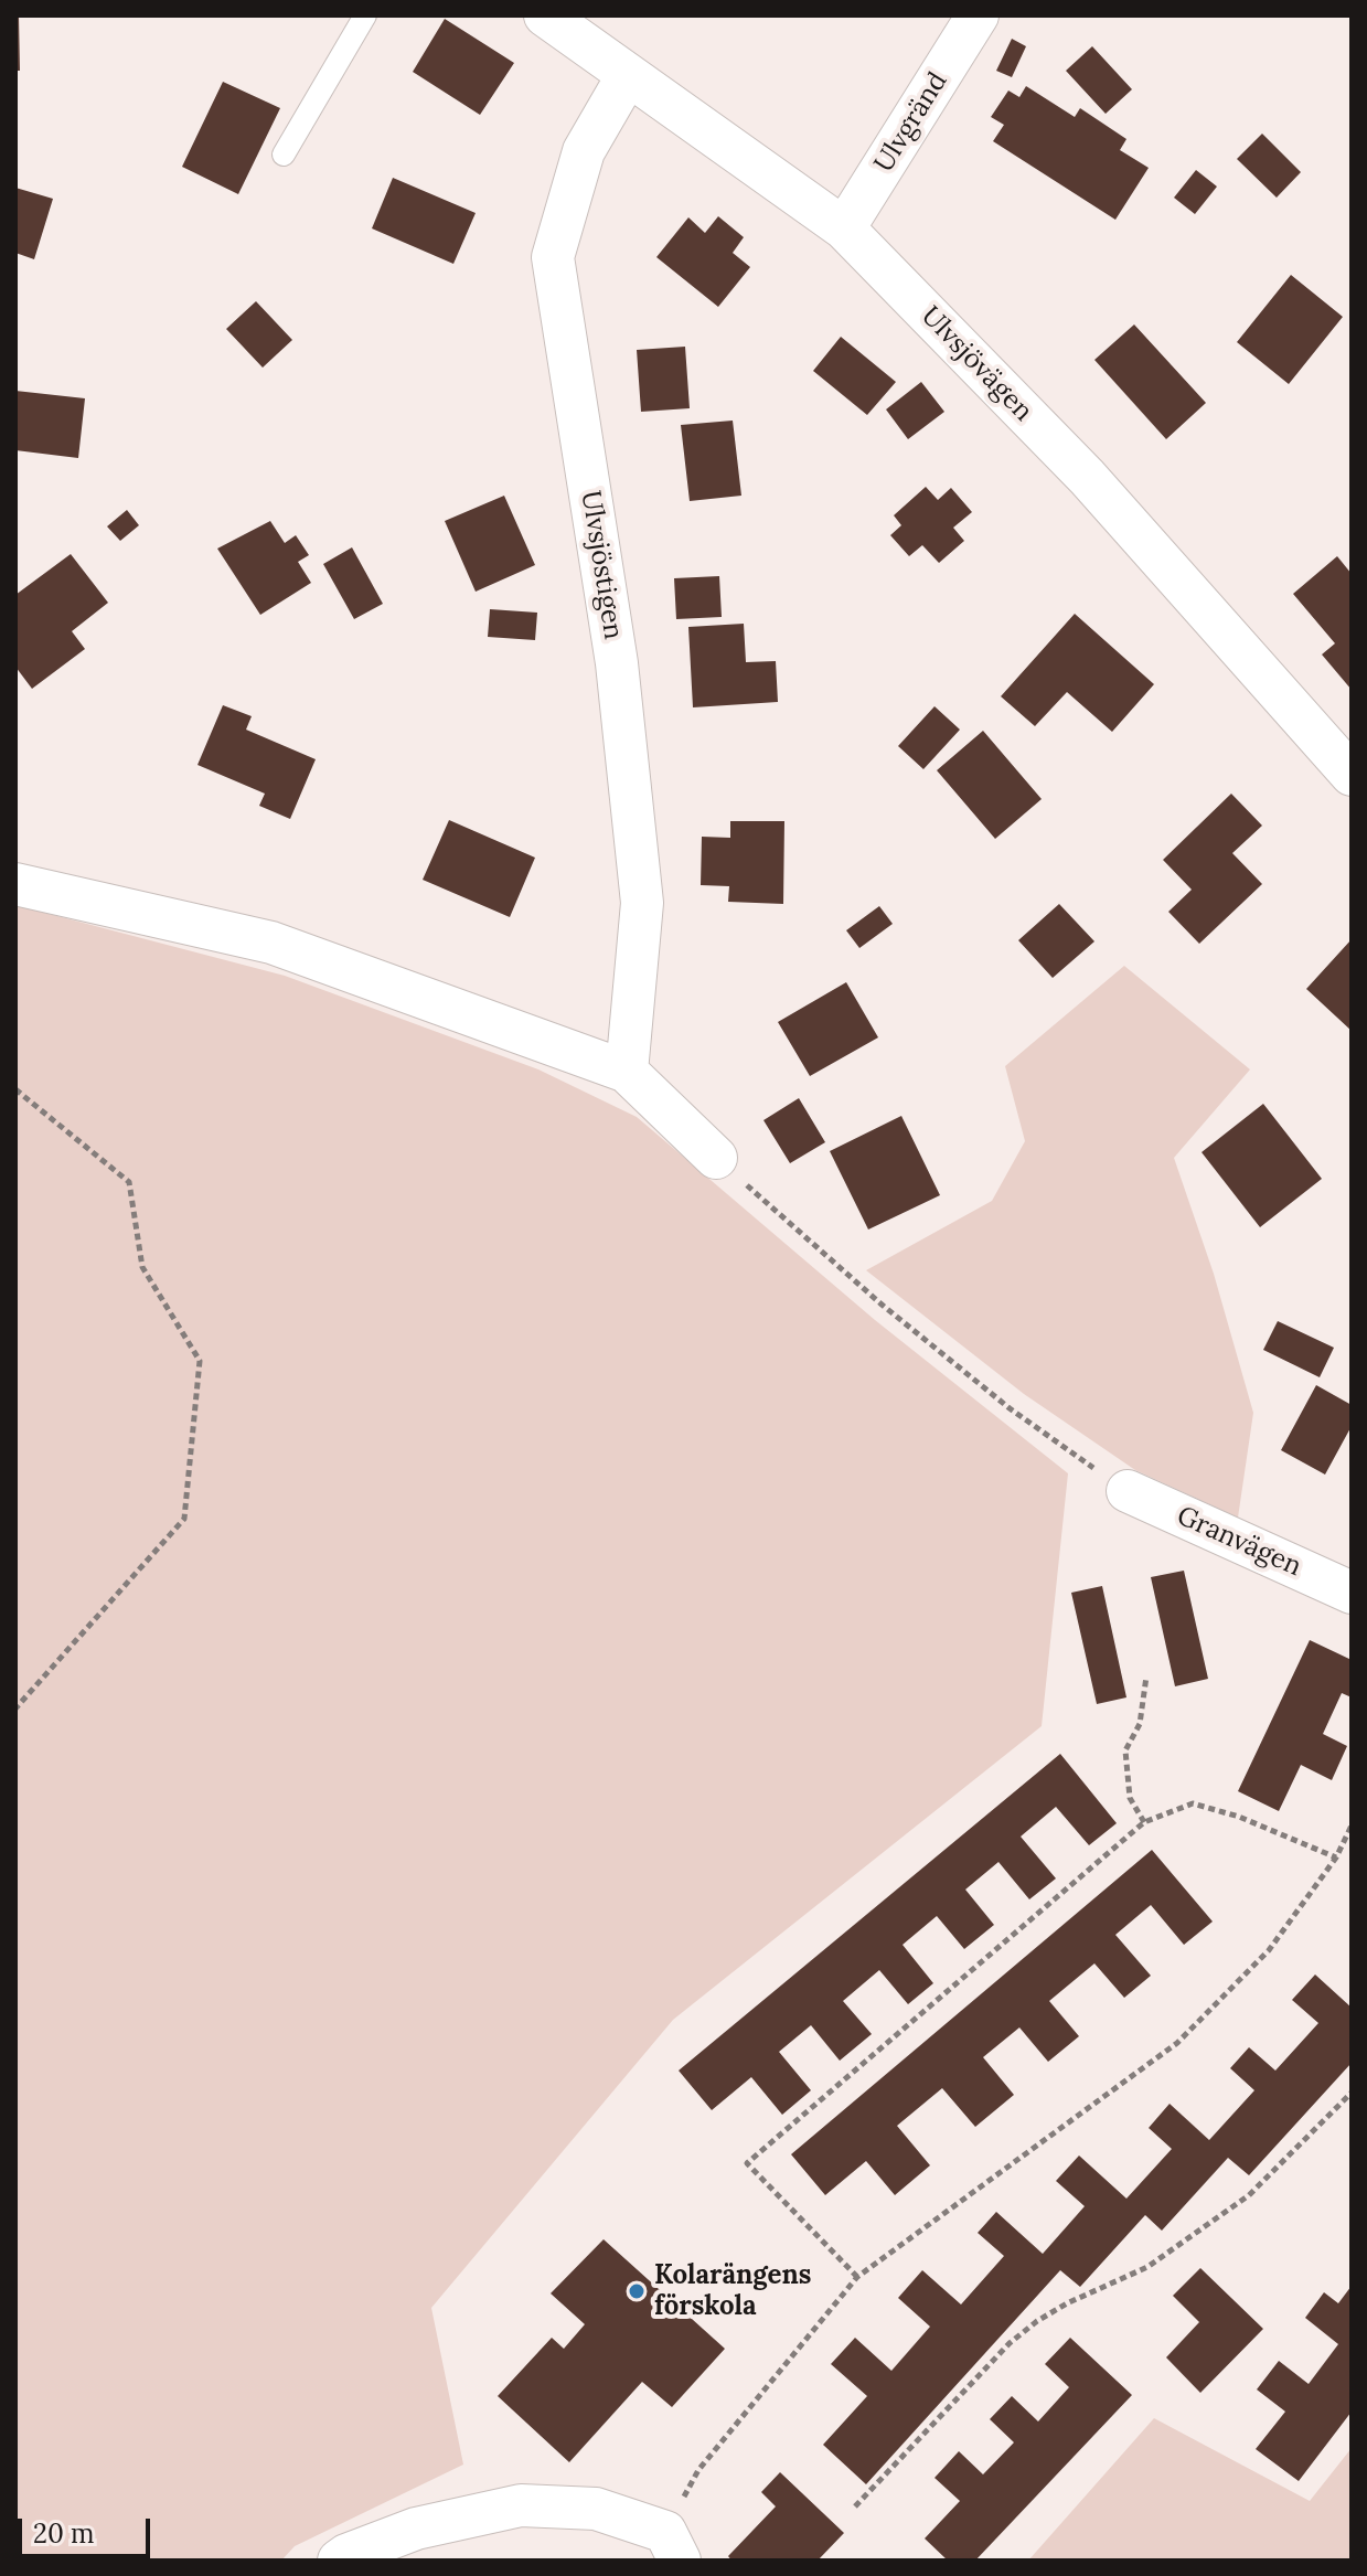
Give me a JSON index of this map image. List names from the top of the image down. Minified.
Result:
{"streets":{"street":["Ulvgränd","Ulvsjövägen","Ulvsjöstigen","Granvägen"]},"crossings":[["Ulvgränd","Ulvsjövägen"],["Ulvsjövägen","Ulvsjöstigen"]],"places":["Kolarängens förskola"],"scale_bar":"20 m"}
